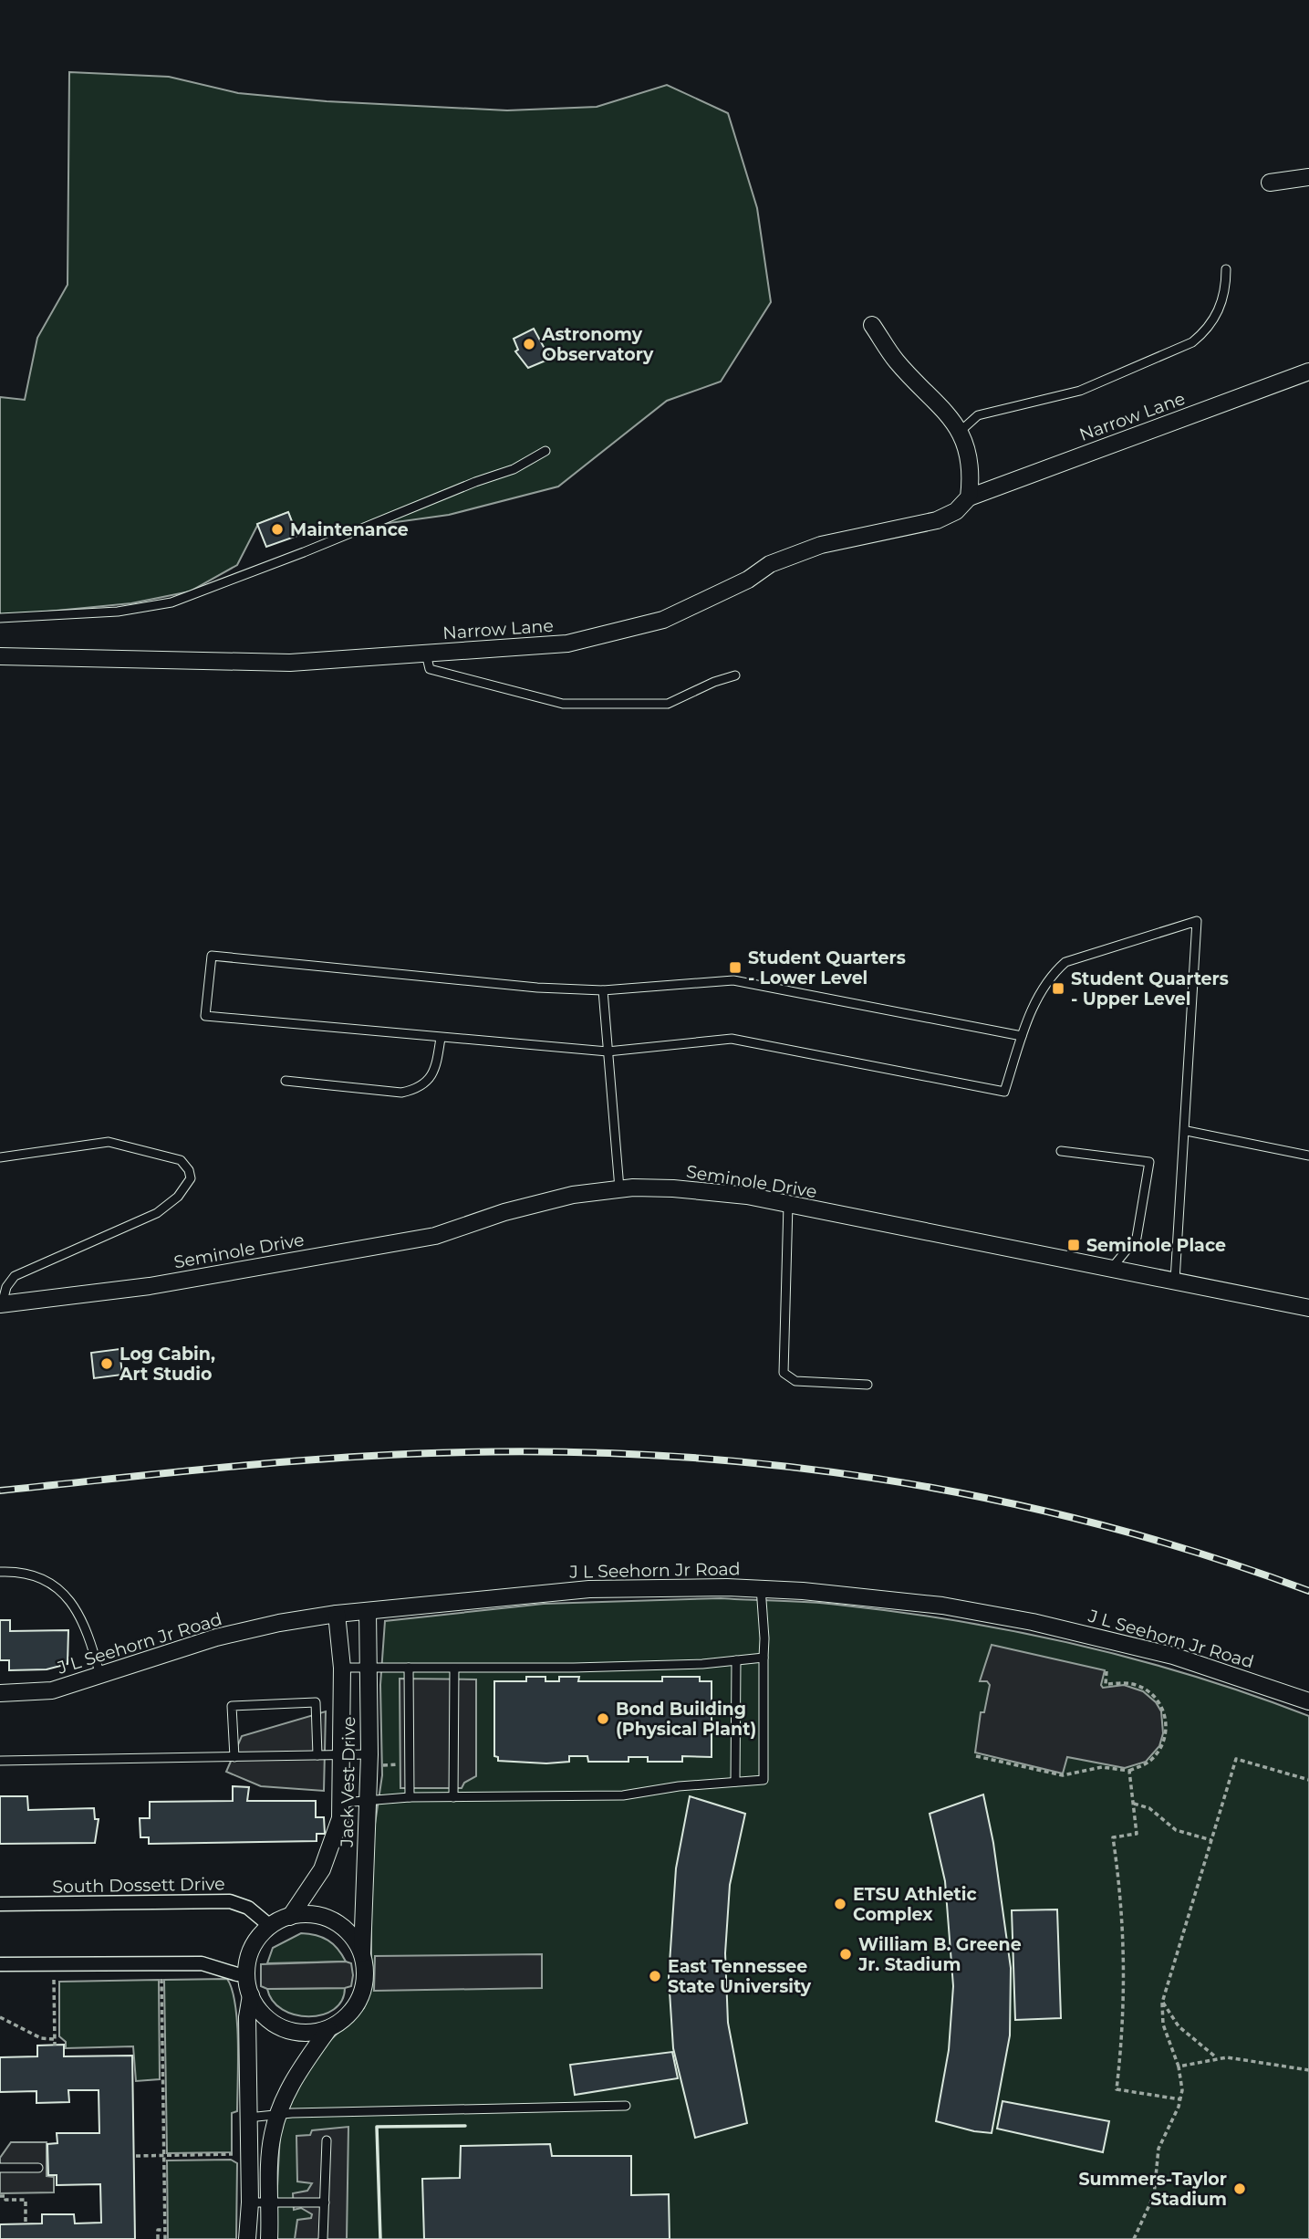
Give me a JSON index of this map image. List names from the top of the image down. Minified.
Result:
{"streets":{"street":["Narrow Lane","Seminole Drive","J L Seehorn Jr Road","Jack Vest Drive","South Dossett Drive"]},"crossings":[["J L Seehorn Jr Road","Jack Vest Drive"],["Jack Vest Drive","South Dossett Drive"]],"places":{"other":["Astronomy Observatory","Maintenance","Log Cabin, Art Studio","Bond Building (Physical Plant)","ETSU Athletic Complex","William B. Greene Jr. Stadium","East Tennessee State University","Summers-Taylor Stadium"],"transit":["Student Quarters - Lower Level","Student Quarters - Upper Level","Seminole Place"]}}
